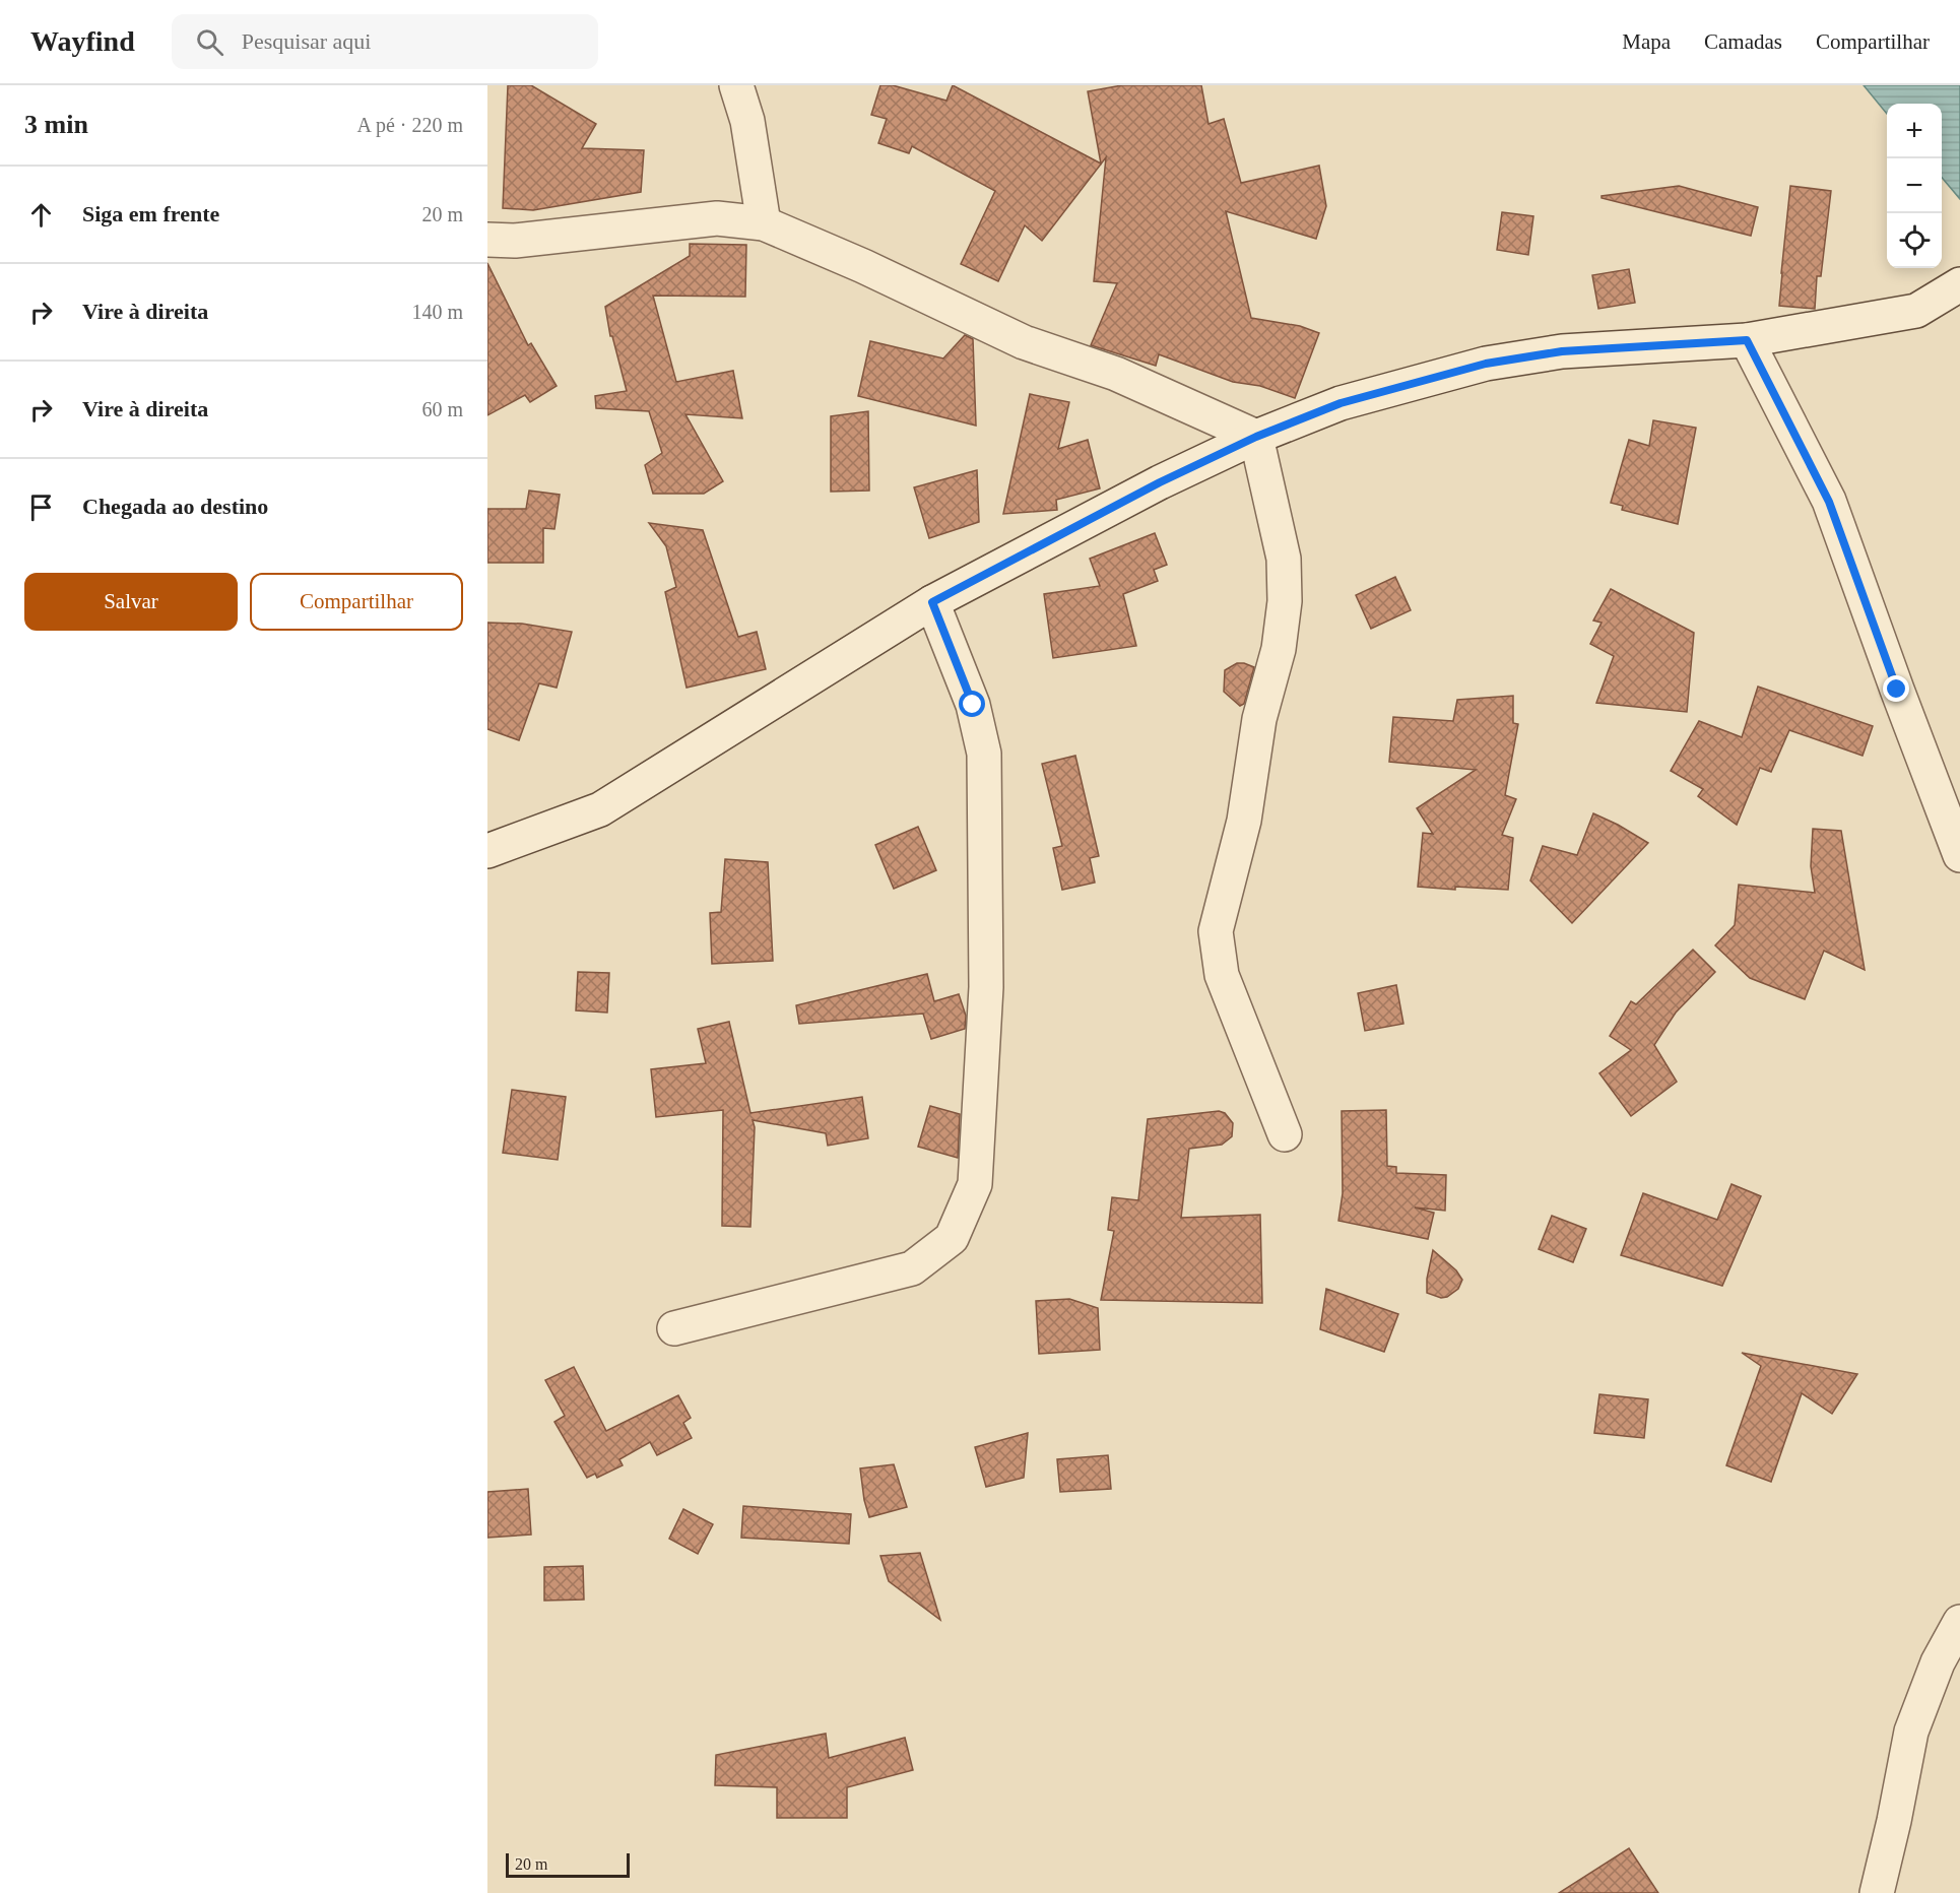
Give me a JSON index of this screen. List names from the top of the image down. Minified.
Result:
{"scale_bar":"20 m","page":{"header":"Wayfind","search":"Pesquisar aqui","nav":["Mapa","Camadas","Compartilhar"],"heading":["3 min","A pé · 220 m"],"map_buttons":["+","−"],"list":[["Siga em frente","20 m"],["Vire à direita","140 m"],["Vire à direita","60 m"],"Chegada ao destino"],"buttons":["Salvar","Compartilhar"],"scale":"20 m"}}
